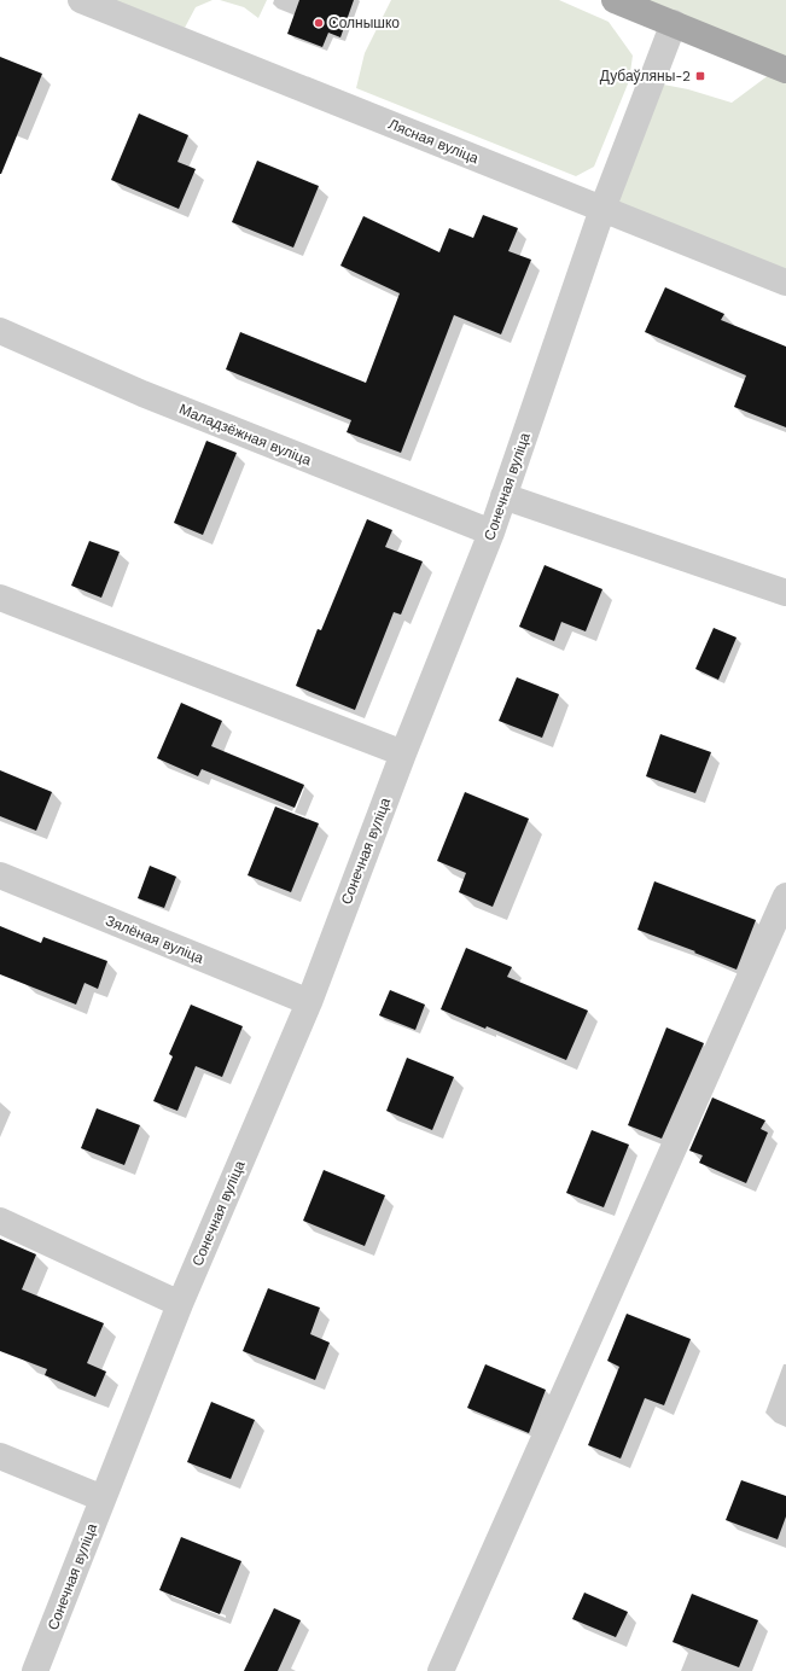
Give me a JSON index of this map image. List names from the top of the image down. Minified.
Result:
{"streets":{"street":["Лясная вуліца","Маладзёжная вуліца","Сонечная вуліца","Зялёная вуліца"]},"crossings":[["Лясная вуліца","Сонечная вуліца"],["Маладзёжная вуліца","Сонечная вуліца"],["Сонечная вуліца","Зялёная вуліца"]],"places":{"other":["Солнышко"],"transit":["Дубаўляны-2"]}}
